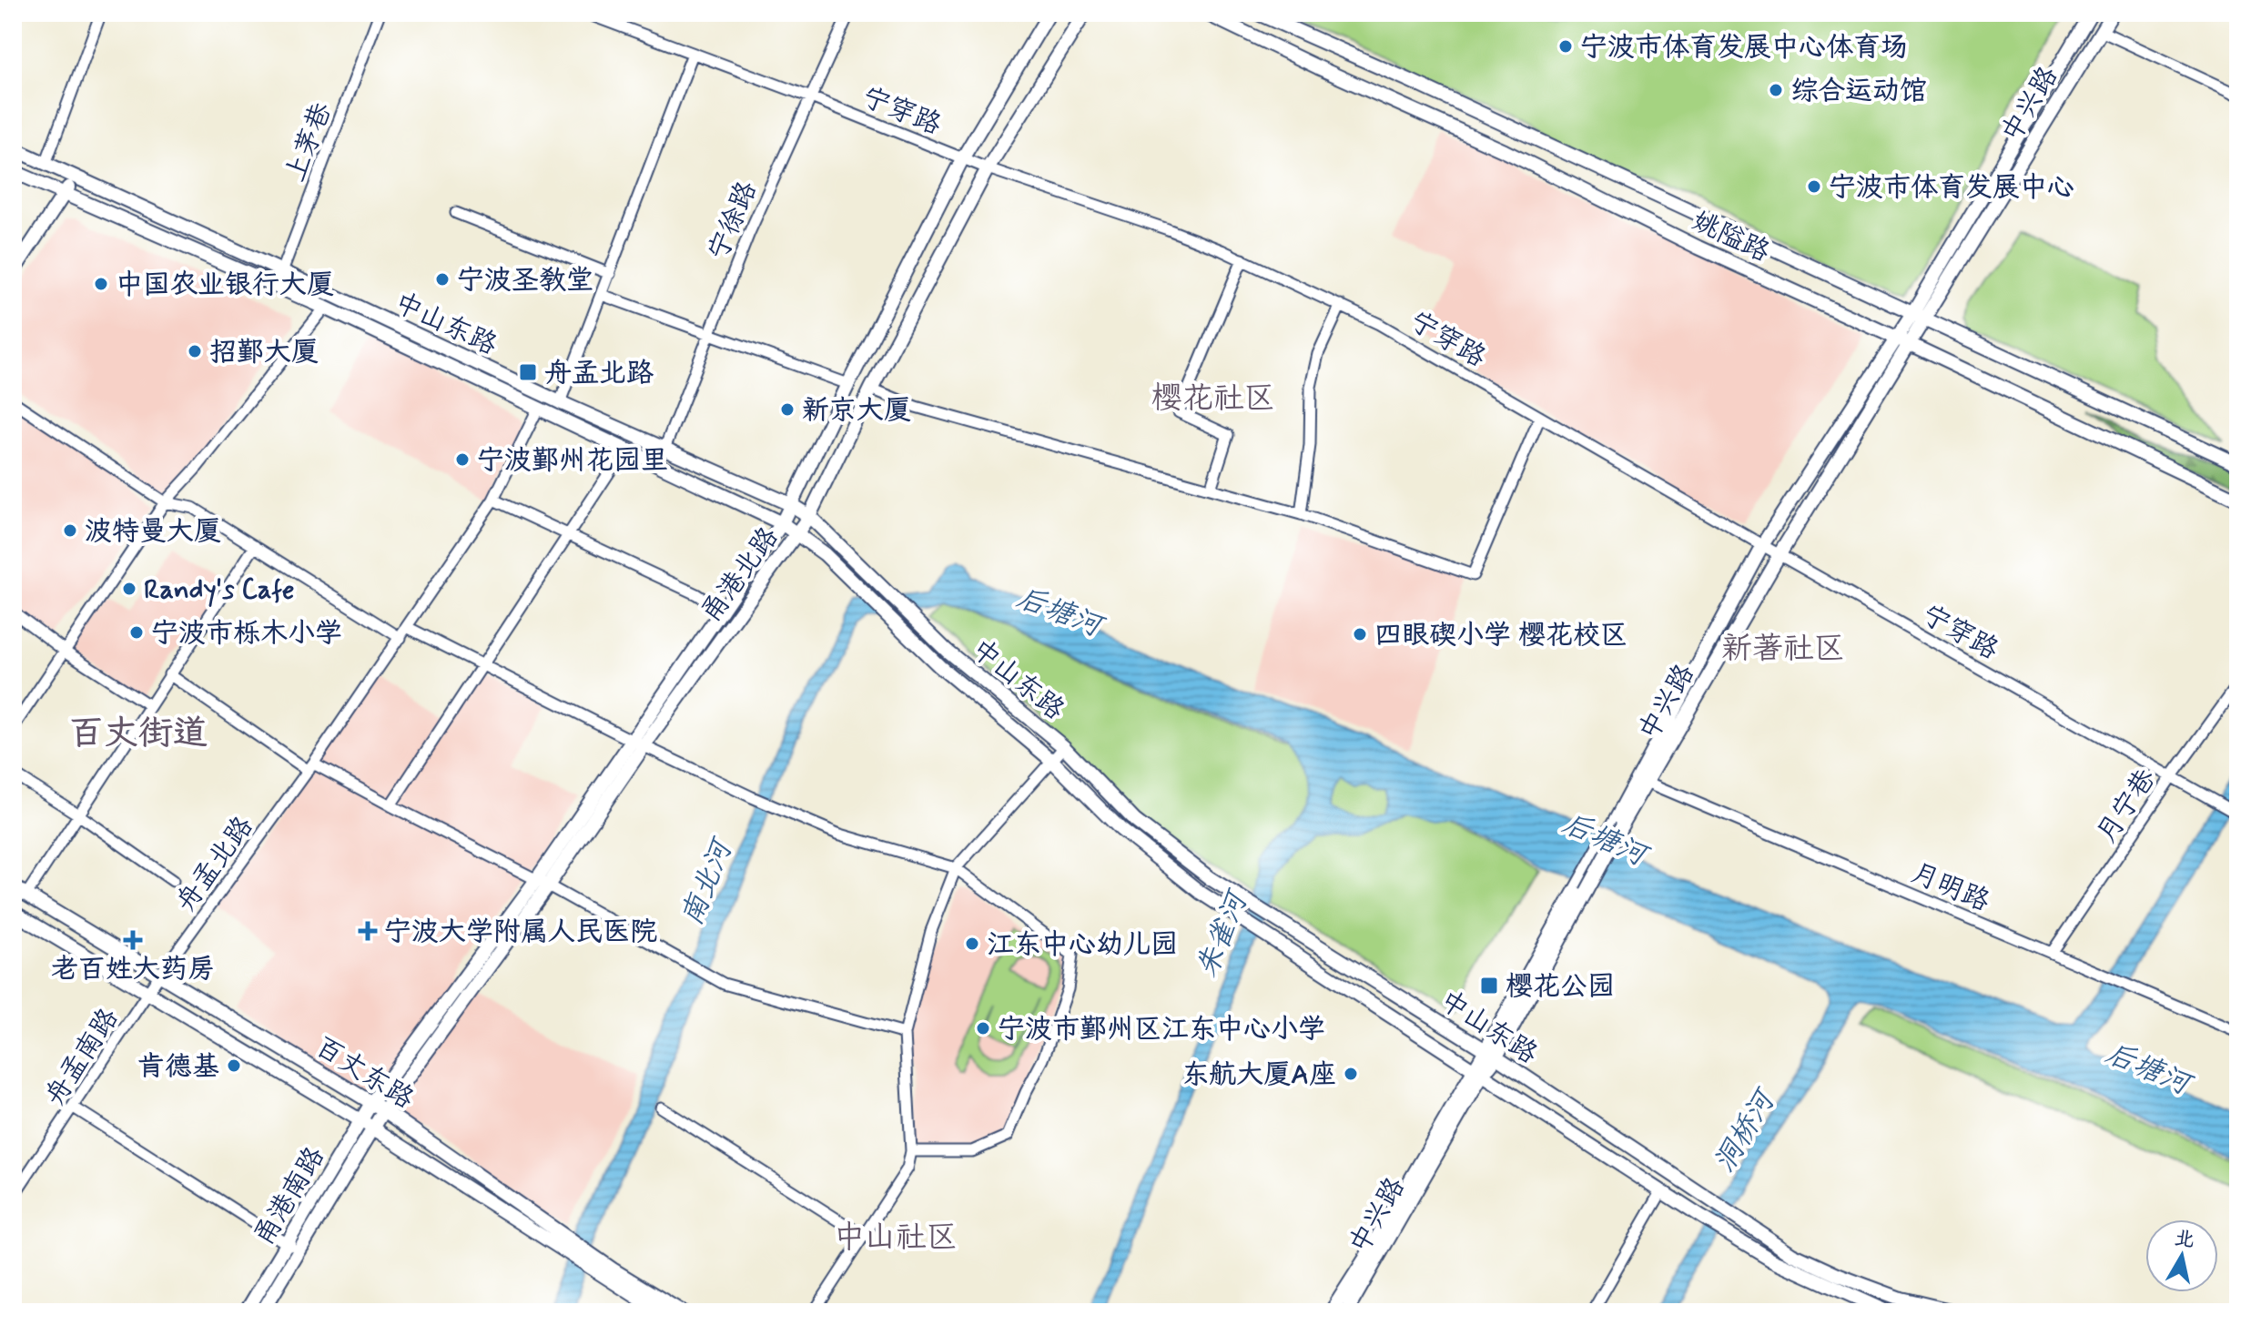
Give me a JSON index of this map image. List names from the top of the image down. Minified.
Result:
{"streets":{"main road":["中兴路","姚隘路","中山东路","甬港北路","百丈东路","甬港南路"],"street":["宁穿路","上茅巷","宁徐路","月宁巷","舟孟北路","月明路","舟孟南路"]},"crossings":[["中兴路","宁穿路"],["中兴路","姚隘路"],["中兴路","中山东路"],["中兴路","月明路"],["宁穿路","宁徐路"],["宁穿路","甬港北路"],["宁穿路","月宁巷"],["上茅巷","中山东路"],["宁徐路","中山东路"],["中山东路","甬港北路"],["中山东路","舟孟北路"],["甬港北路","百丈东路"],["甬港北路","甬港南路"],["月宁巷","月明路"],["舟孟北路","舟孟南路"],["舟孟北路","百丈东路"],["舟孟南路","百丈东路"],["百丈东路","甬港南路"]],"districts":["樱花社区","新著社区","百丈街道","中山社区"],"water":["后塘河","南北河","朱雀河","洞桥河"],"places":{"other":["宁波市体育发展中心体育场","综合运动馆","宁波市体育发展中心","宁波圣教堂","中国农业银行大厦","招鄞大厦","新京大厦","宁波鄞州花园里","波特曼大厦","Randy's Cafe","宁波市栎木小学","四眼碶小学 樱花校区","江东中心幼儿园","宁波市鄞州区江东中心小学","肯德基","东航大厦A座"],"transit":["舟孟北路","樱花公园"],"health":["宁波大学附属人民医院","老百姓大药房"]},"north":"top"}
